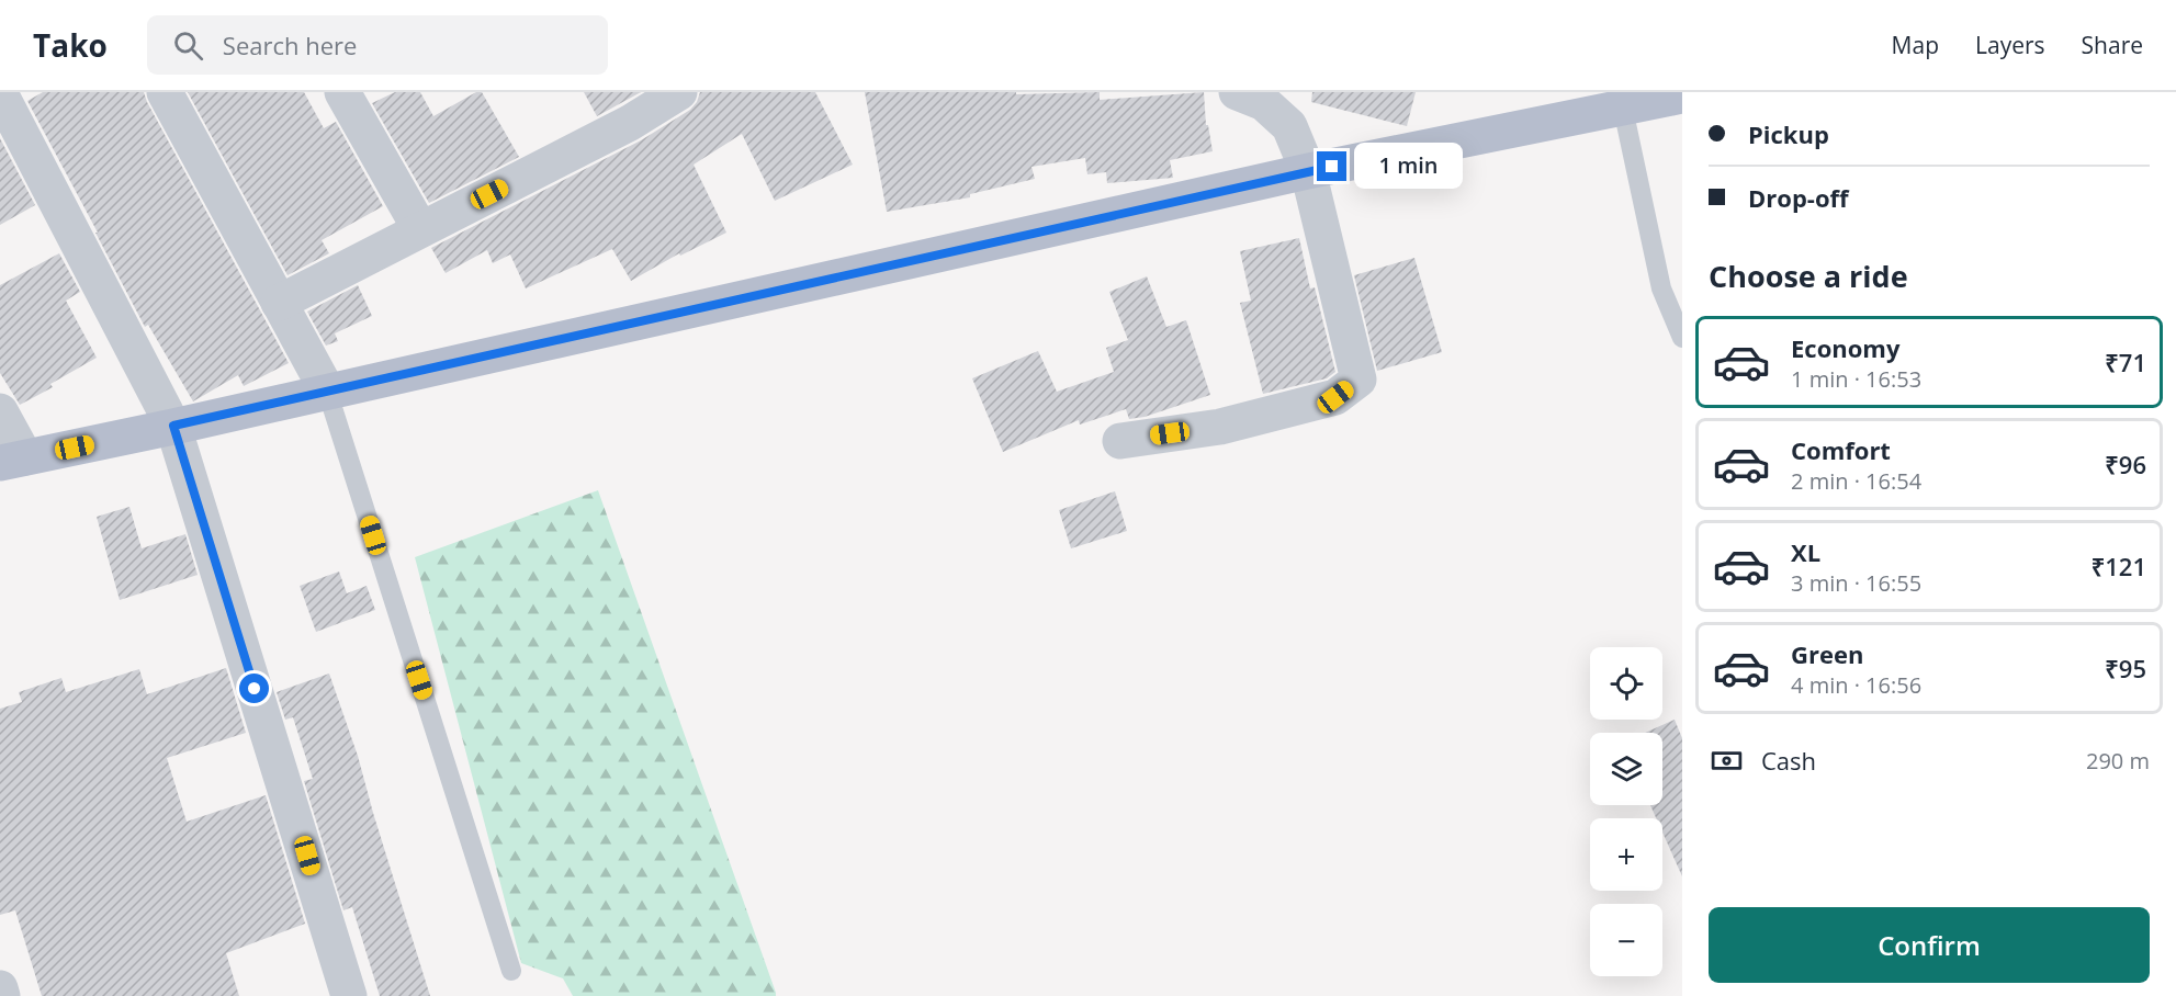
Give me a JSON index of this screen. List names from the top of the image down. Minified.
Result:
{"page":{"header":"Tako","search":"Search here","nav":["Map","Layers","Share"],"banner":["Pickup","Drop-off"],"bubble":"1 min","heading":"Choose a ride","list":[{"name":"Economy","note":"1 min · 16:53","value":"₹71"},{"name":"Comfort","note":"2 min · 16:54","value":"₹96"},{"name":"XL","note":"3 min · 16:55","value":"₹121"},{"name":"Green","note":"4 min · 16:56","value":"₹95"}],"map_buttons":["+","−"],"pay":["Cash","290 m"],"buttons":"Confirm"}}
